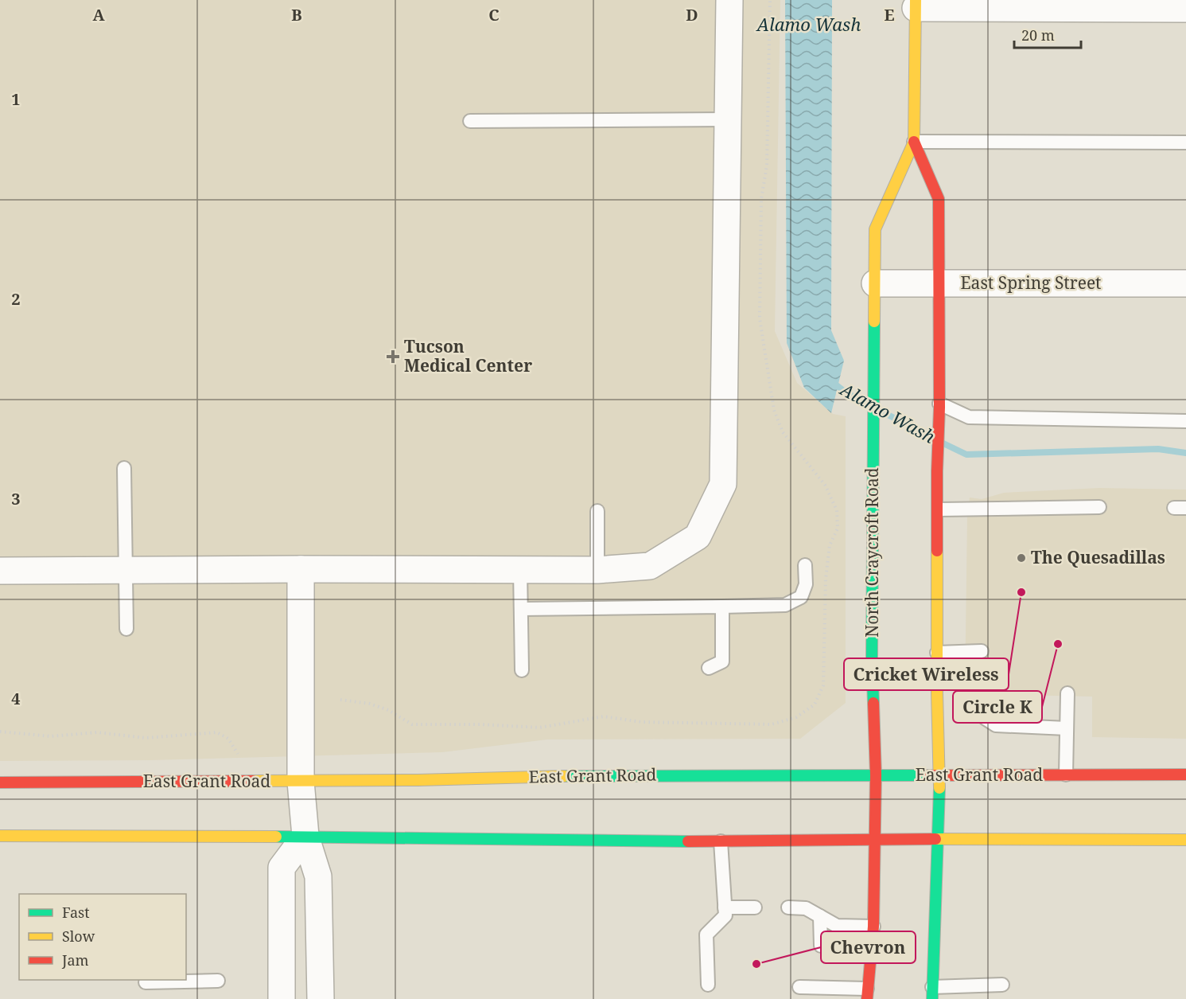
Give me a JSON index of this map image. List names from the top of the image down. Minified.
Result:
{"streets":{"main road":["North Craycroft Road","East Grant Road"],"street":["East Spring Street"]},"crossings":[["East Spring Street","North Craycroft Road"],["North Craycroft Road","East Grant Road"]],"water":["Alamo Wash"],"places":{"health":["Tucson Medical Center"],"other":["The Quesadillas","Cricket Wireless","Circle K","Chevron"]},"legend":["Fast","Slow","Jam"],"scale_bar":"20 m","grid":{"columns":["A","B","C","D","E"],"rows":["1","2","3","4"]}}
